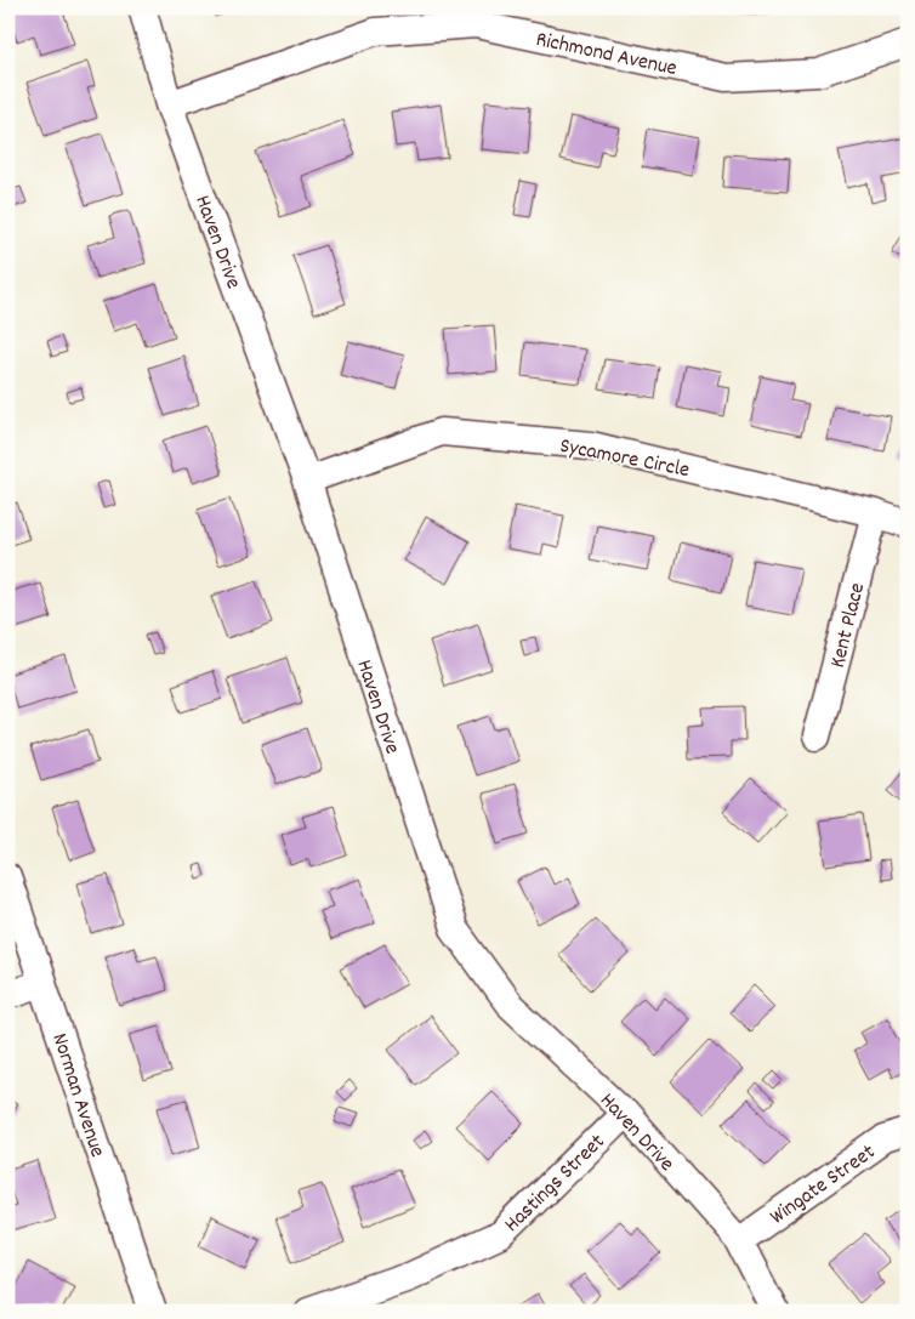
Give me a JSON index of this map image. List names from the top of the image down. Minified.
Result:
{"streets":{"street":["Richmond Avenue","Haven Drive","Sycamore Circle","Kent Place","Norman Avenue","Hastings Street","Wingate Street"]},"crossings":[["Richmond Avenue","Haven Drive"],["Haven Drive","Sycamore Circle"],["Haven Drive","Hastings Street"],["Haven Drive","Wingate Street"],["Sycamore Circle","Kent Place"]]}
